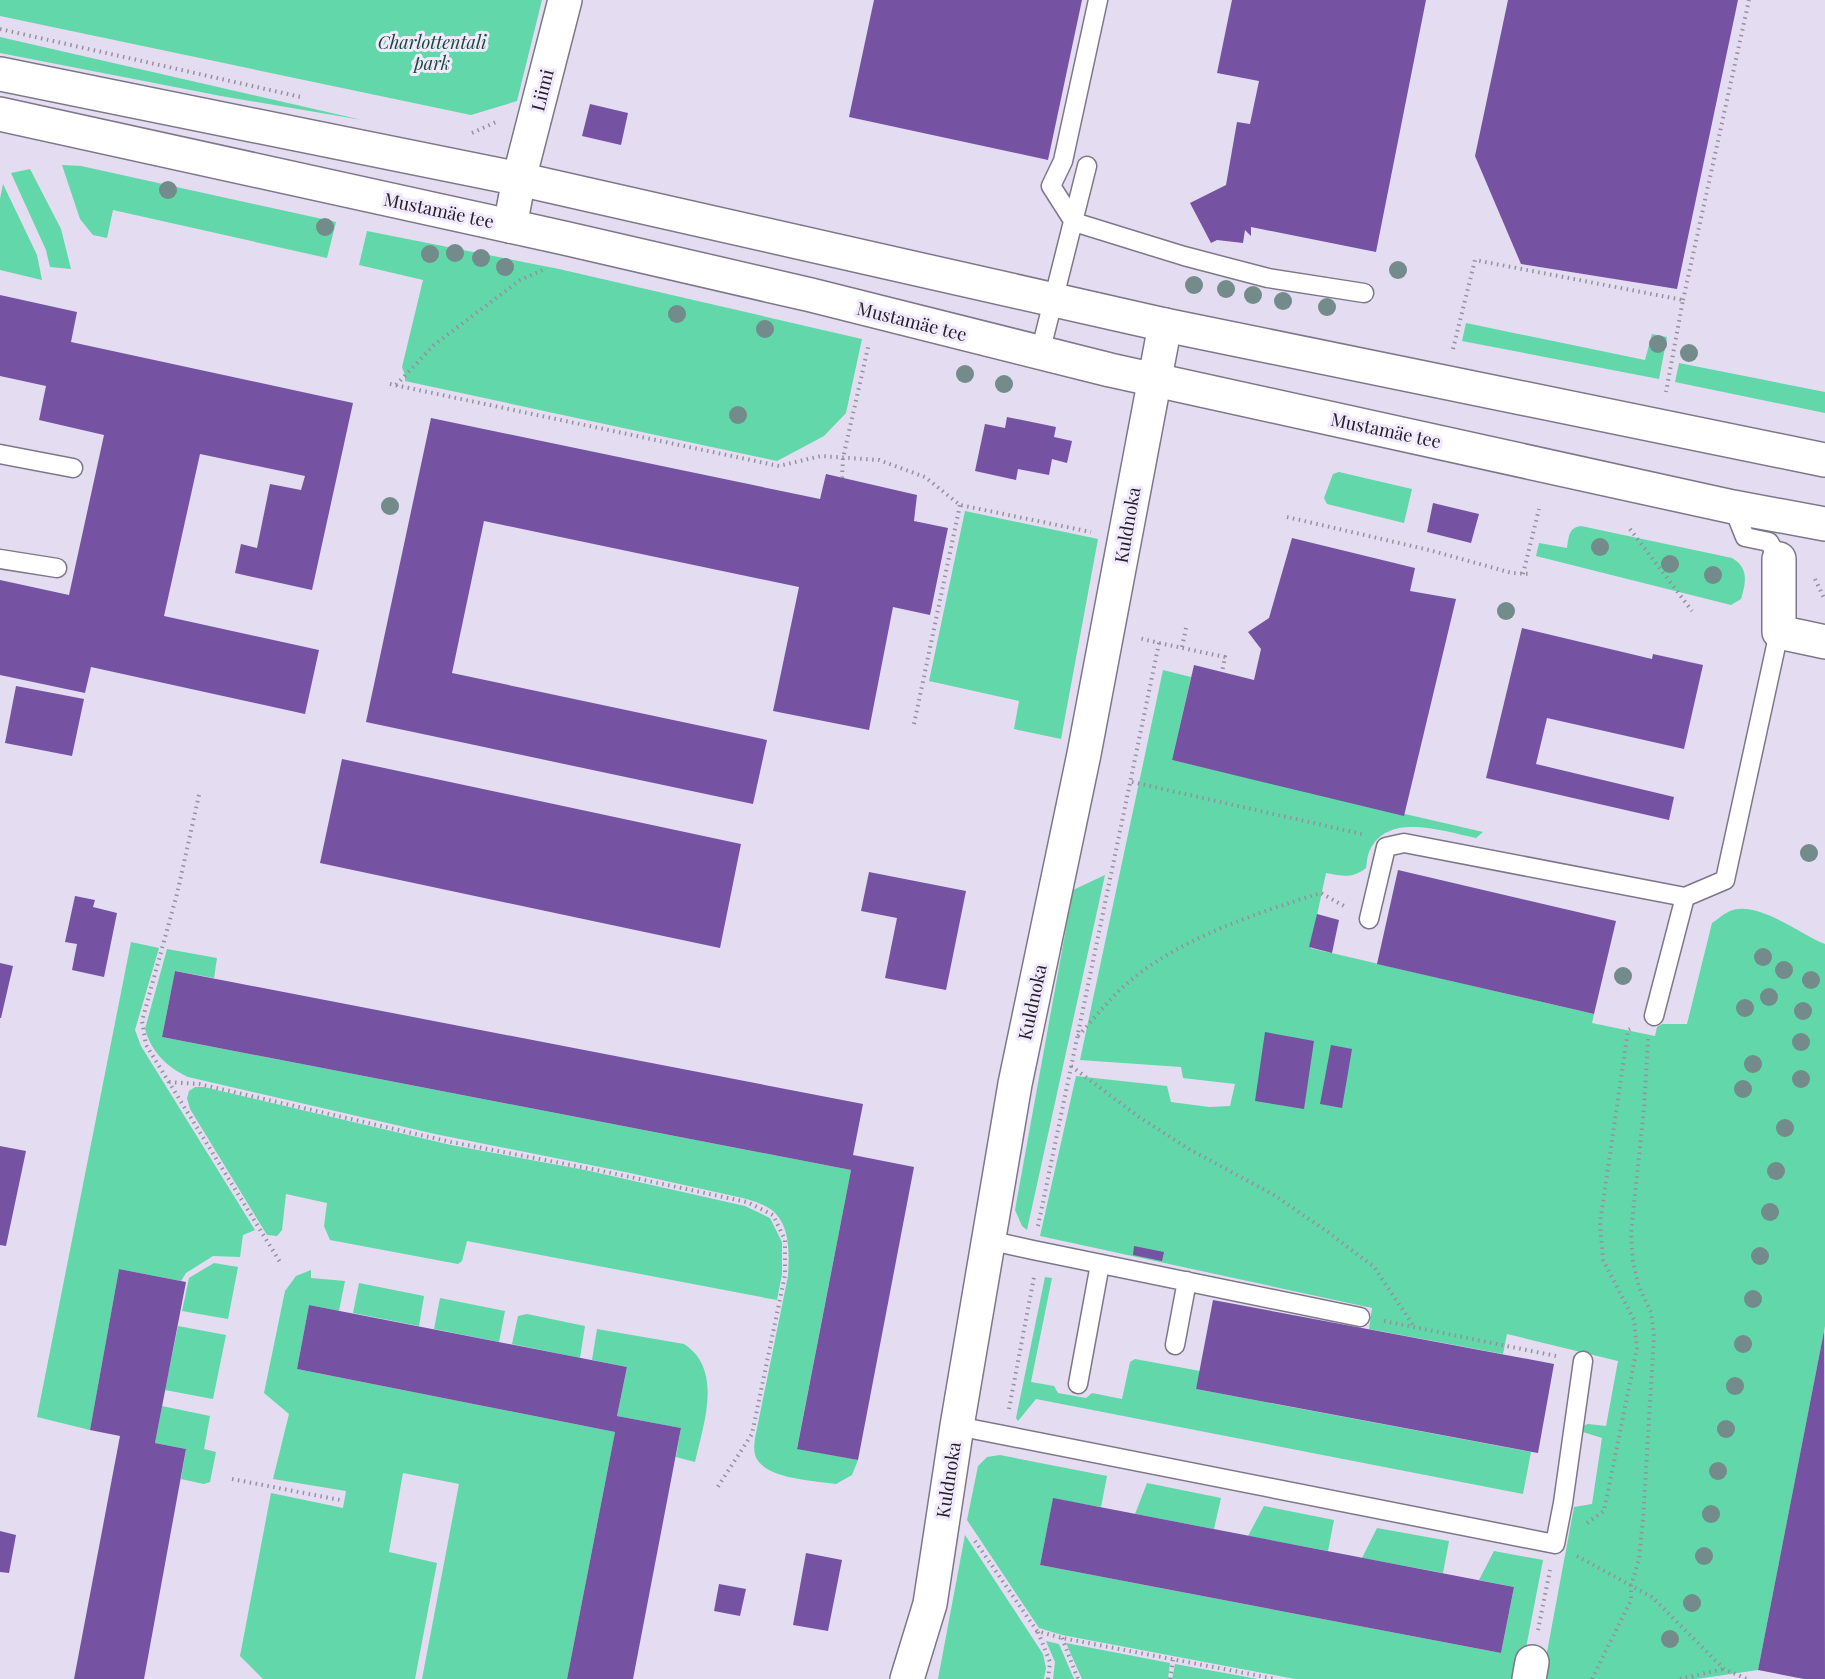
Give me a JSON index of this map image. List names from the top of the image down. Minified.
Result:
{"streets":{"main road":["Liimi","Mustamäe tee","Kuldnoka"]},"crossings":[["Liimi","Mustamäe tee"],["Mustamäe tee","Kuldnoka"]],"parks":["Charlottentali park"]}
